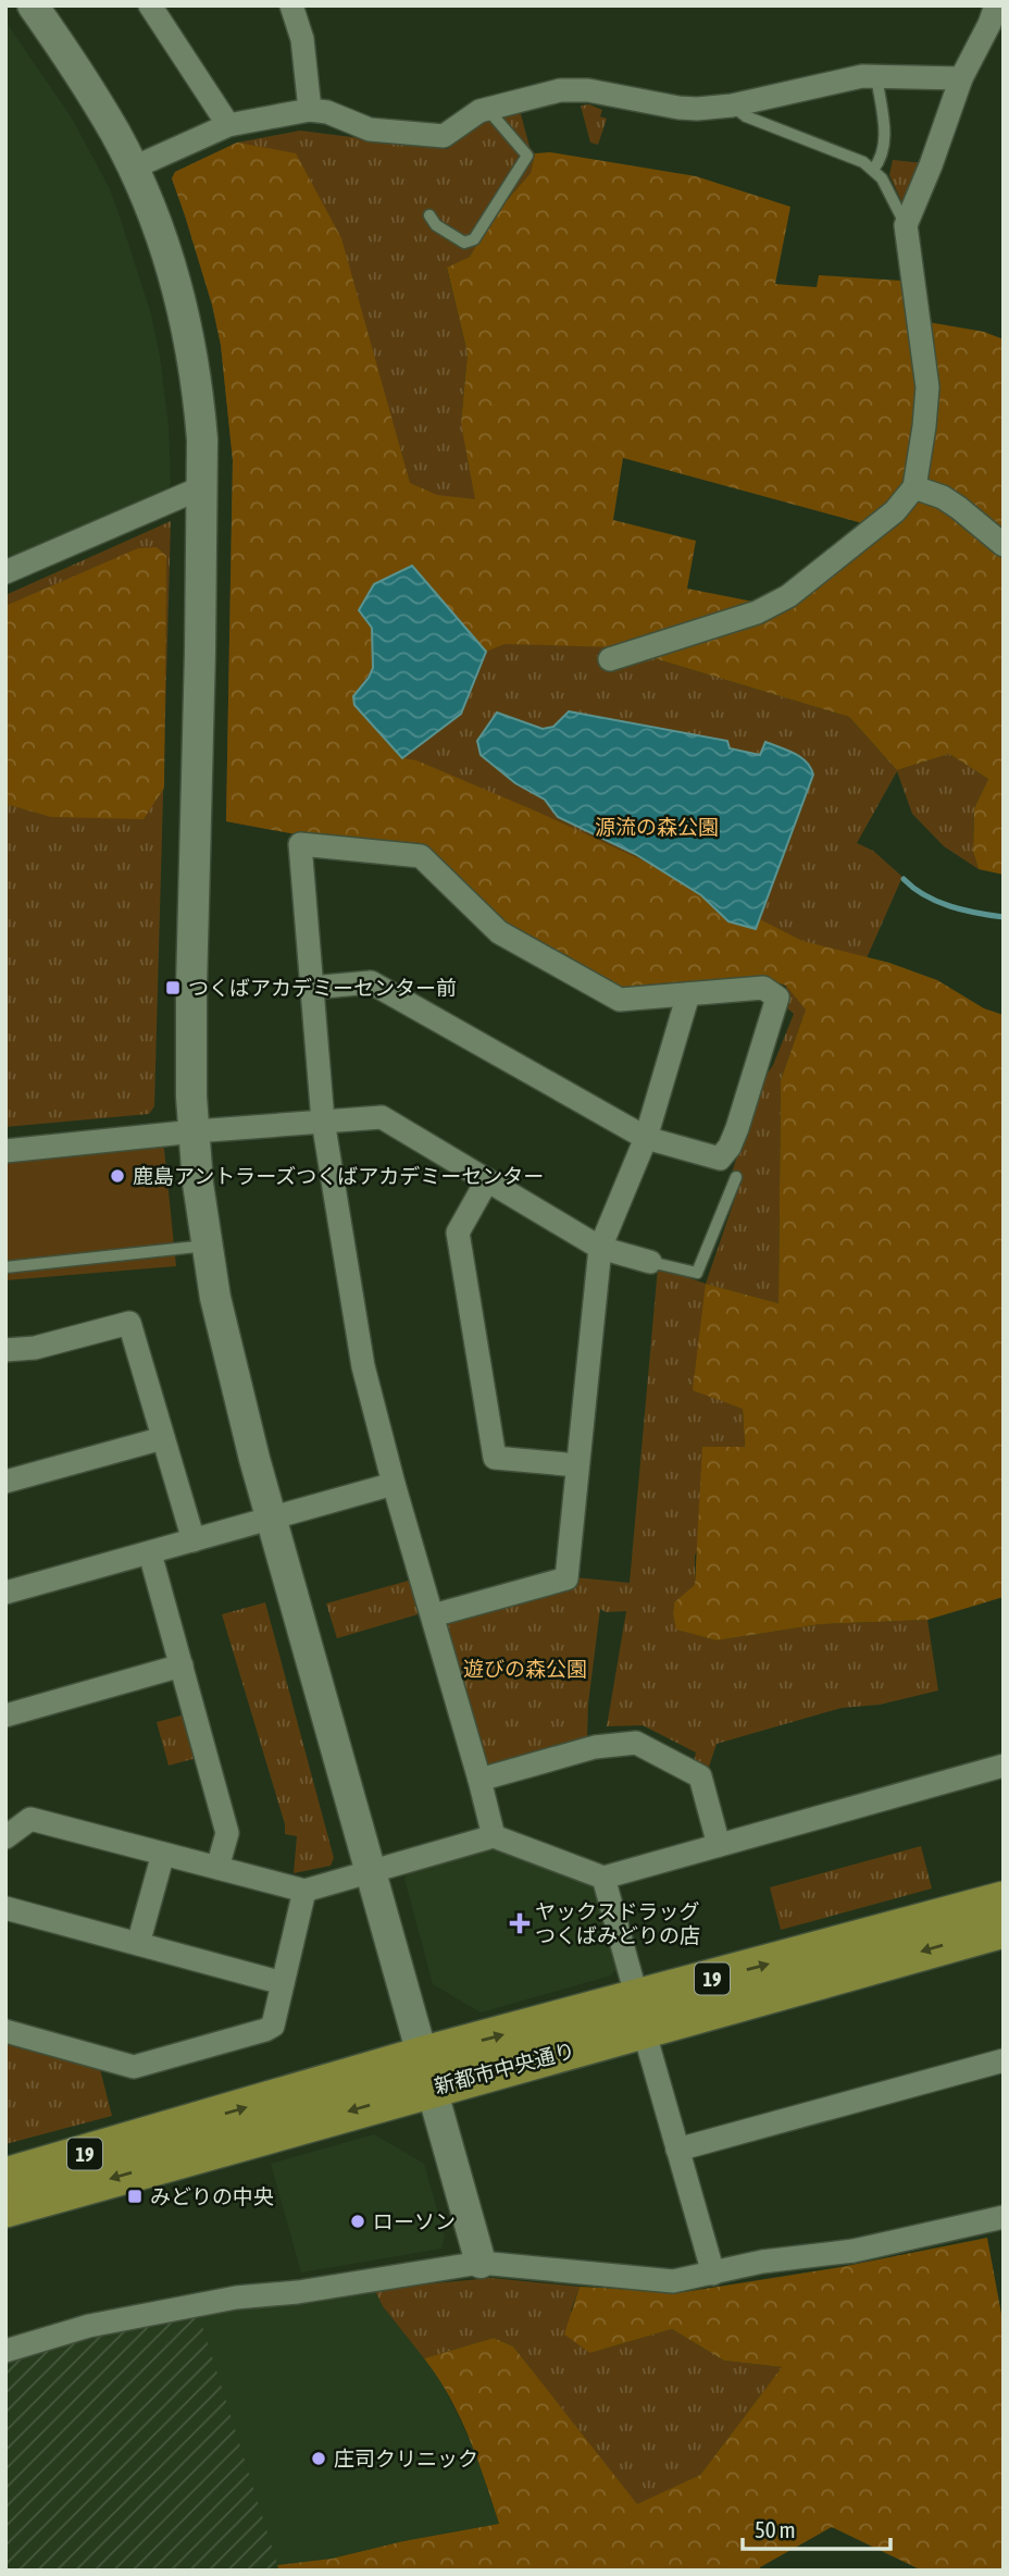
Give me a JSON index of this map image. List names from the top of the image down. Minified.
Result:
{"streets":{"main road":["19","新都市中央通り"]},"parks":["源流の森公園","遊びの森公園"],"places":{"transit":["つくばアカデミーセンター前","みどりの中央"],"other":["鹿島アントラーズつくばアカデミーセンター","ローソン","庄司クリニック"],"health":["ヤックスドラッグ つくばみどりの店"]},"scale_bar":"50 m"}
